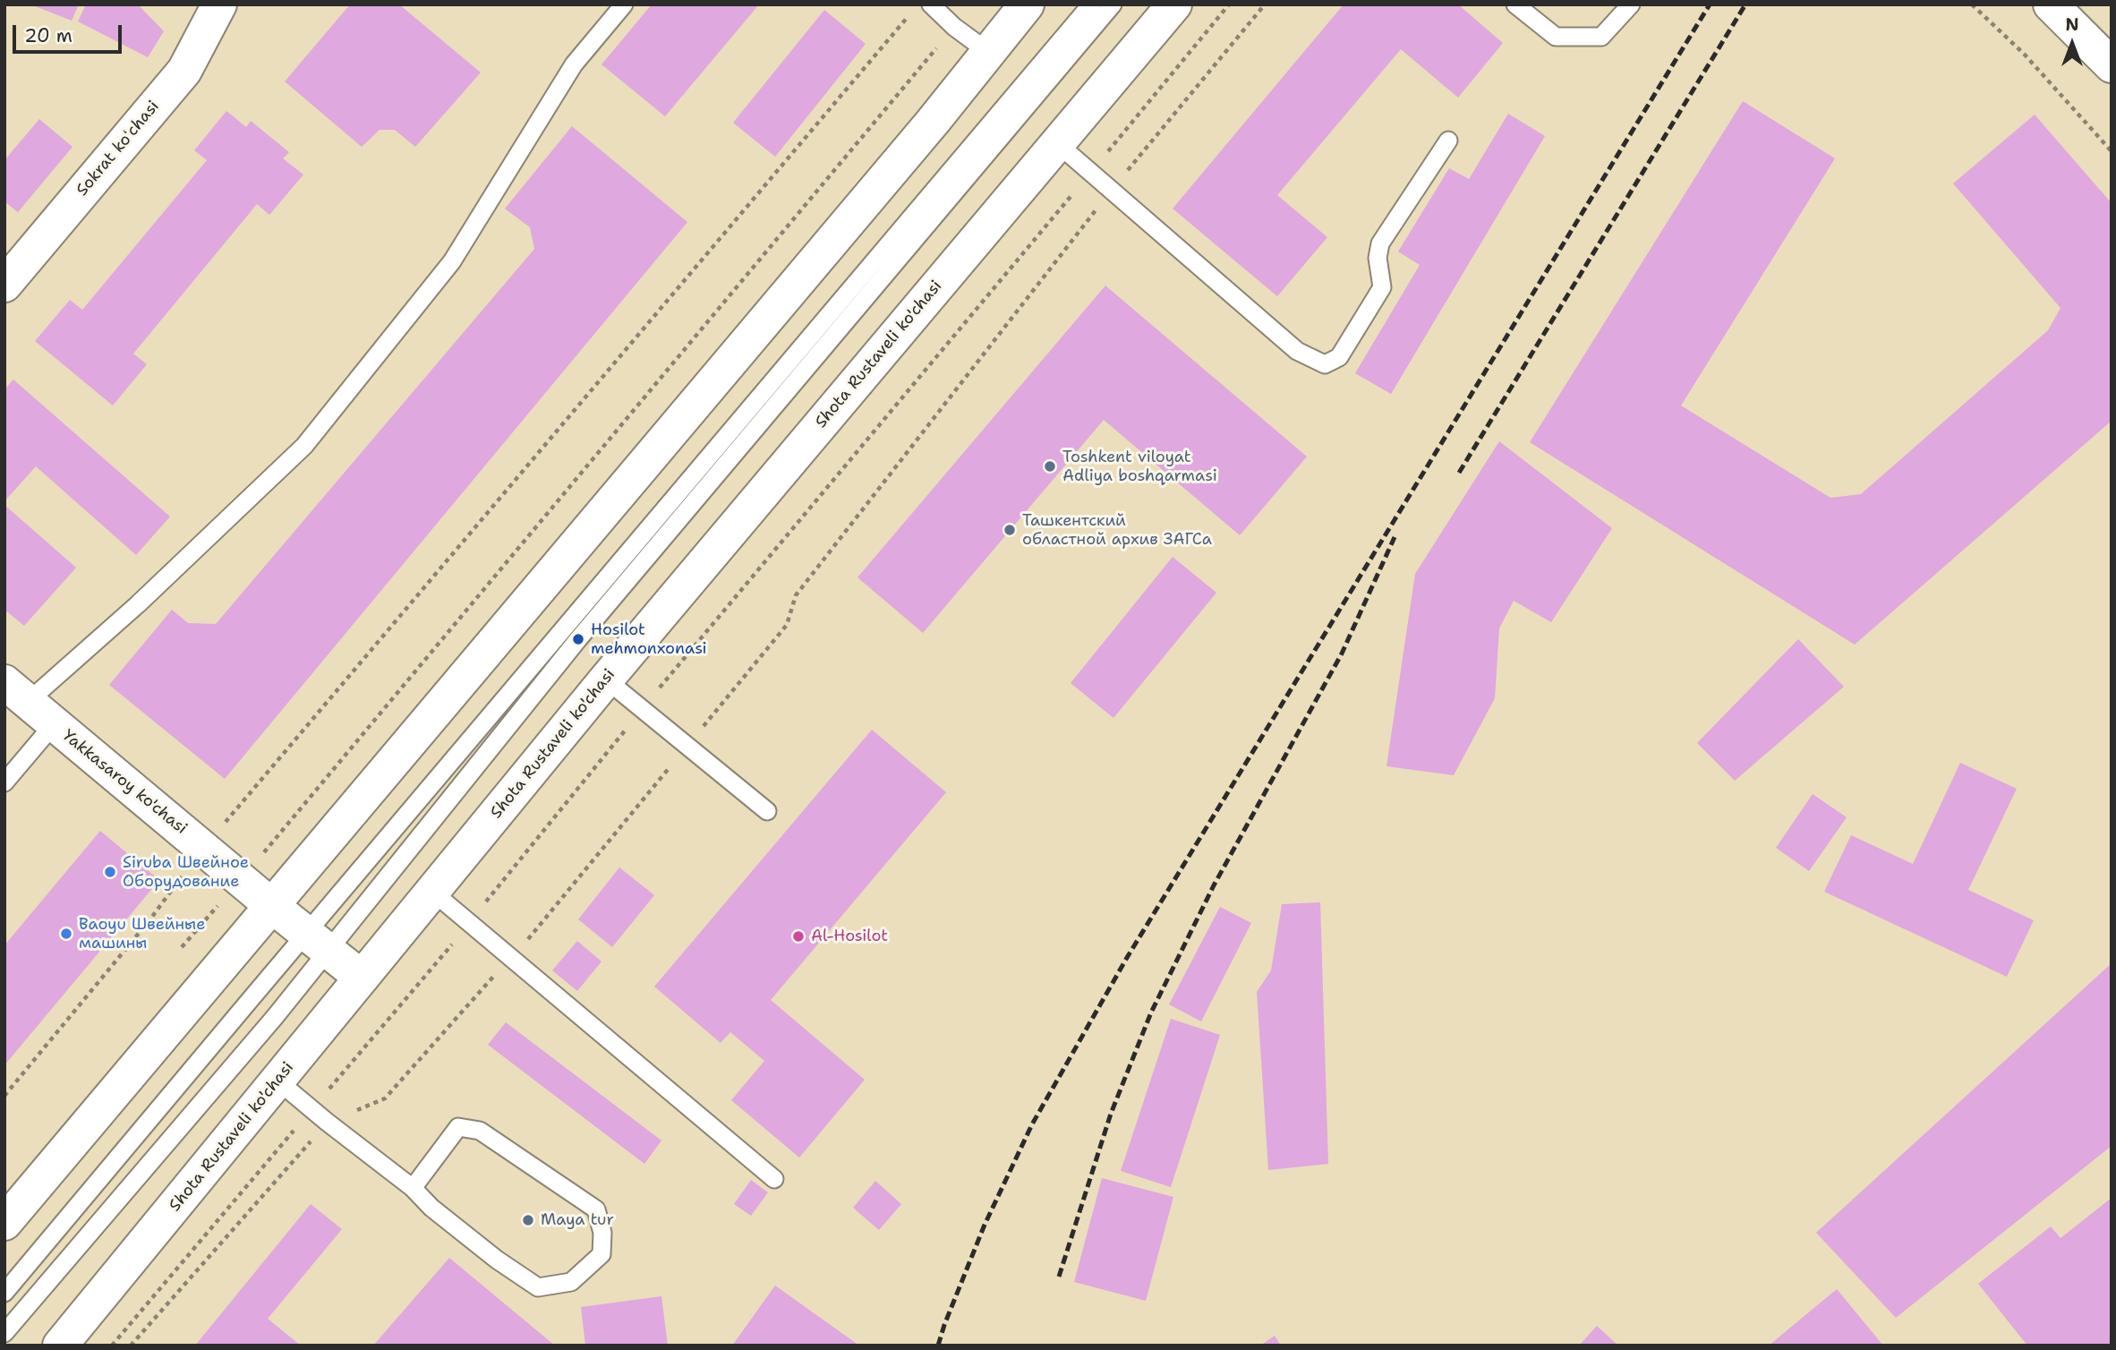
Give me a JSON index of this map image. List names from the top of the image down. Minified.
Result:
{"streets":{"main road":["Sokrat koʻchasi","Shota Rustaveli ko'chasi","Yakkasaroy ko'chasi"]},"crossings":[["Shota Rustaveli ko'chasi","Yakkasaroy ko'chasi"]],"places":["Toshkent viloyat Adliya boshqarmasi","Ташкентский областной архив ЗАГСа","Hosilot mehmonxonasi","Siruba Швейное Оборудование","Baoyu Швейные машины","Al-Hosilot","Maya tur"],"scale_bar":"20 m","north":"top"}
